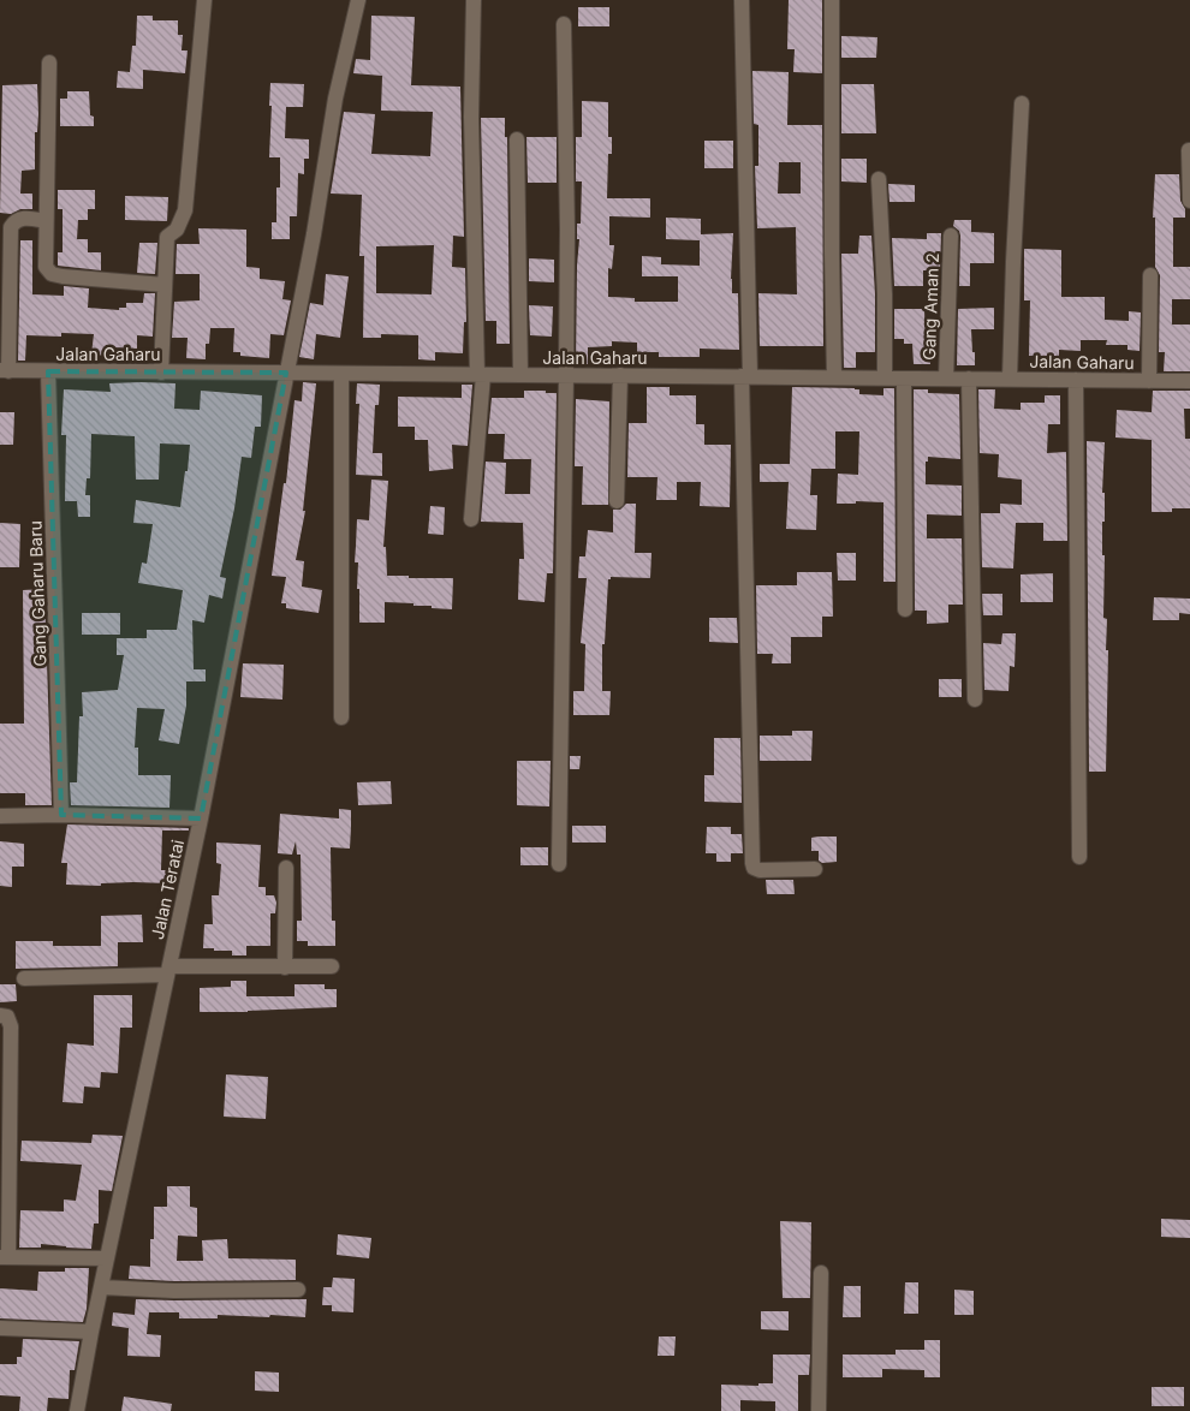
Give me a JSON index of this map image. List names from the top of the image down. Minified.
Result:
{"streets":{"street":["Gang Aman 2","Jalan Gaharu","Gang Gaharu Baru","Jalan Teratai"]},"crossings":[["Gang Aman 2","Jalan Gaharu"],["Jalan Gaharu","Gang Gaharu Baru"],["Jalan Gaharu","Jalan Teratai"]]}
